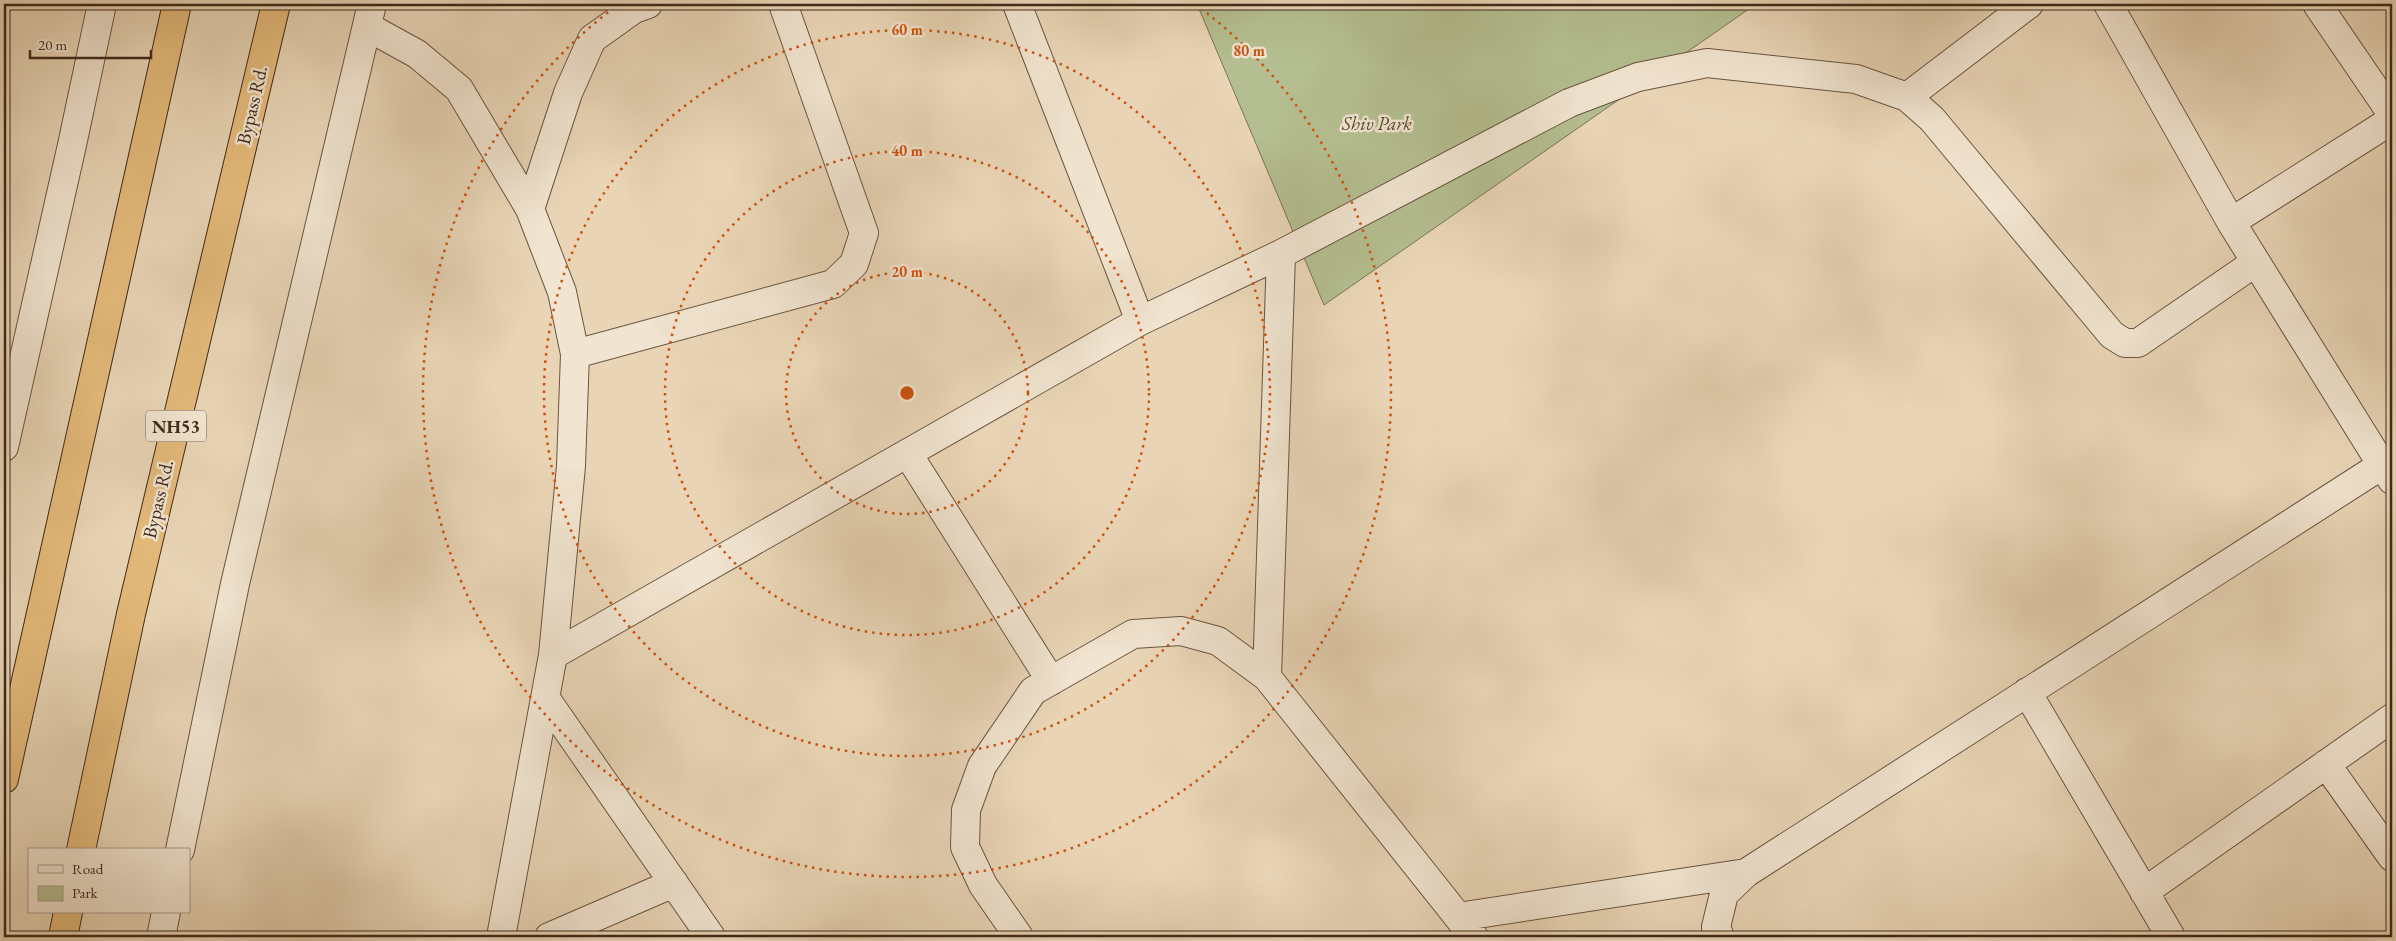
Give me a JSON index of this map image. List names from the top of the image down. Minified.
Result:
{"streets":{"highway":["Bypass Rd.","NH53"]},"parks":["Shiv Park"],"legend":["Road","Park"],"scale_bar":"20 m","rings":["60 m","80 m","40 m","20 m"]}
